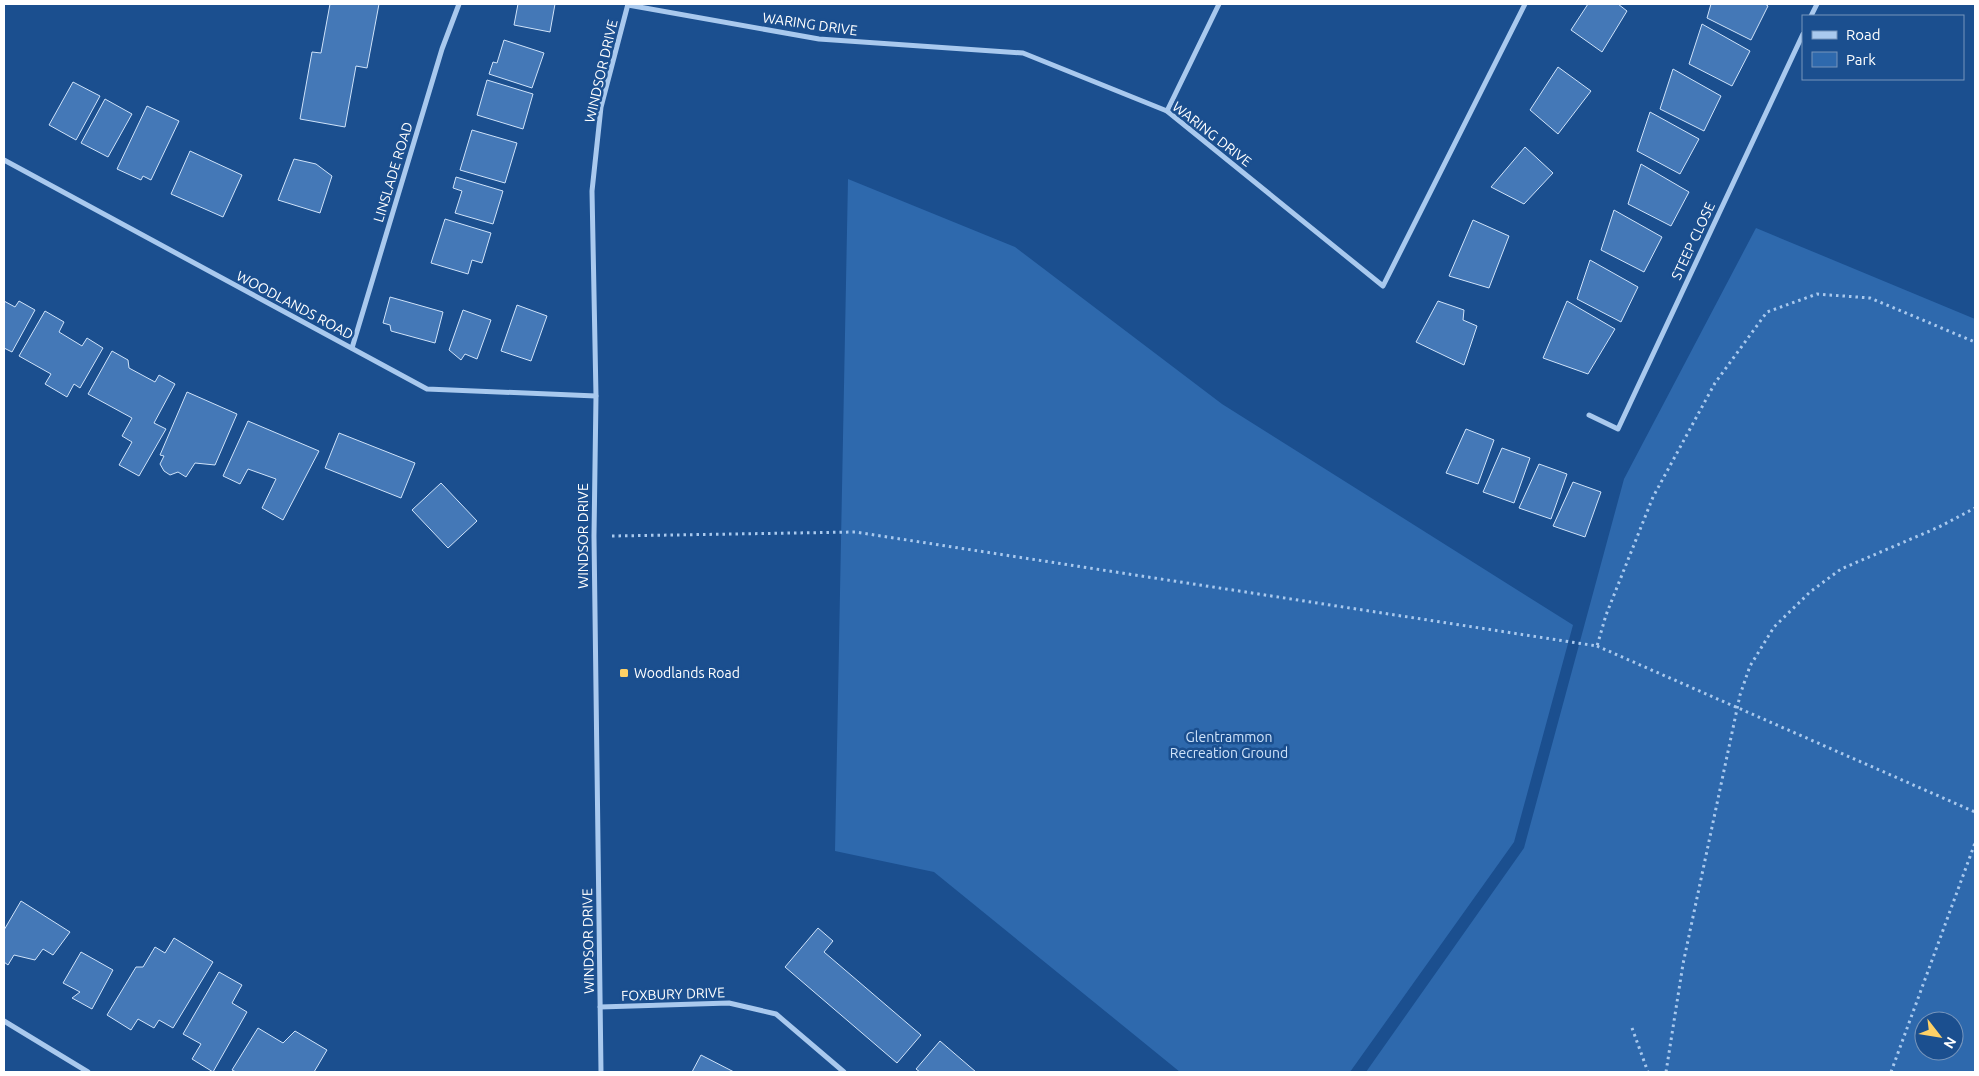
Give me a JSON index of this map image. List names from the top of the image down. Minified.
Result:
{"streets":{"street":["WARING DRIVE","WINDSOR DRIVE","LINSLADE ROAD","STEEP CLOSE","WOODLANDS ROAD","FOXBURY DRIVE"]},"crossings":[["WARING DRIVE","WINDSOR DRIVE"],["WINDSOR DRIVE","WOODLANDS ROAD"],["WINDSOR DRIVE","FOXBURY DRIVE"],["LINSLADE ROAD","WOODLANDS ROAD"]],"parks":["Glentrammon Recreation Ground"],"places":{"transit":["Woodlands Road"]},"legend":["Road","Park"],"north":"bottom right"}
